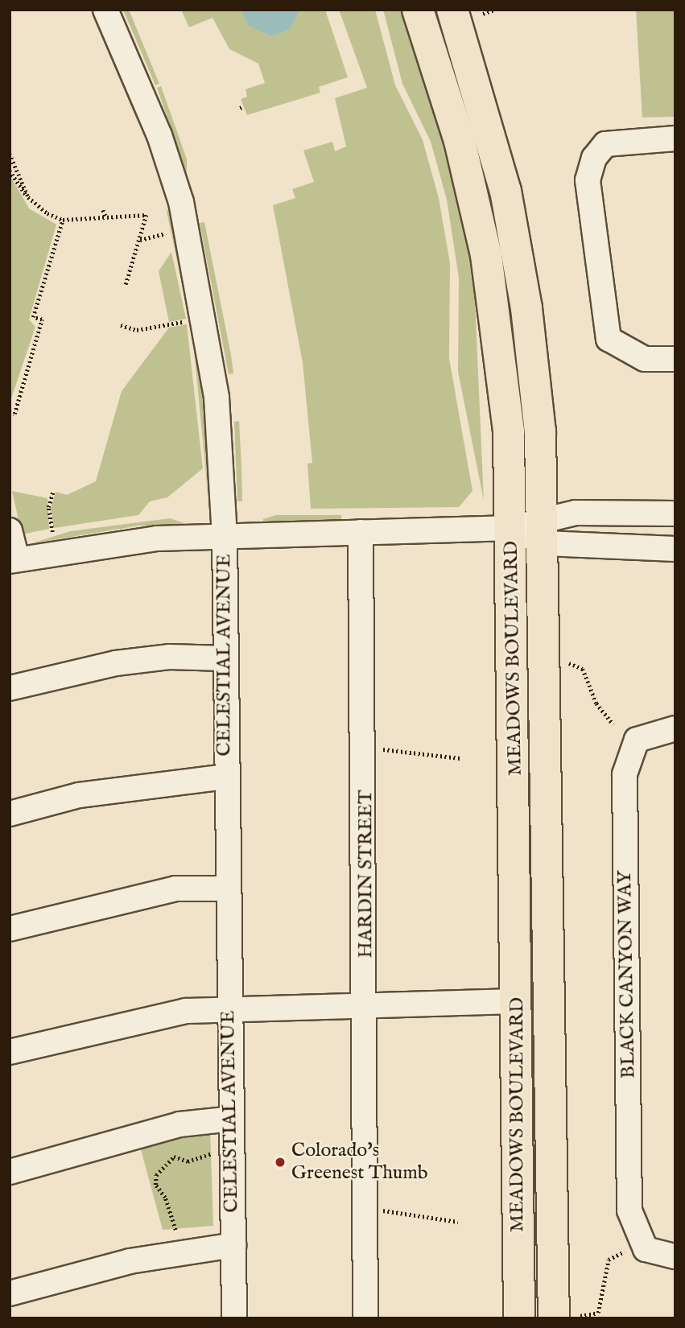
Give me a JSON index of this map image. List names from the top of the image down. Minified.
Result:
{"streets":{"main road":["MEADOWS BOULEVARD"],"street":["CELESTIAL AVENUE","HARDIN STREET","BLACK CANYON WAY"]},"places":["Colorado's Greenest Thumb"]}
